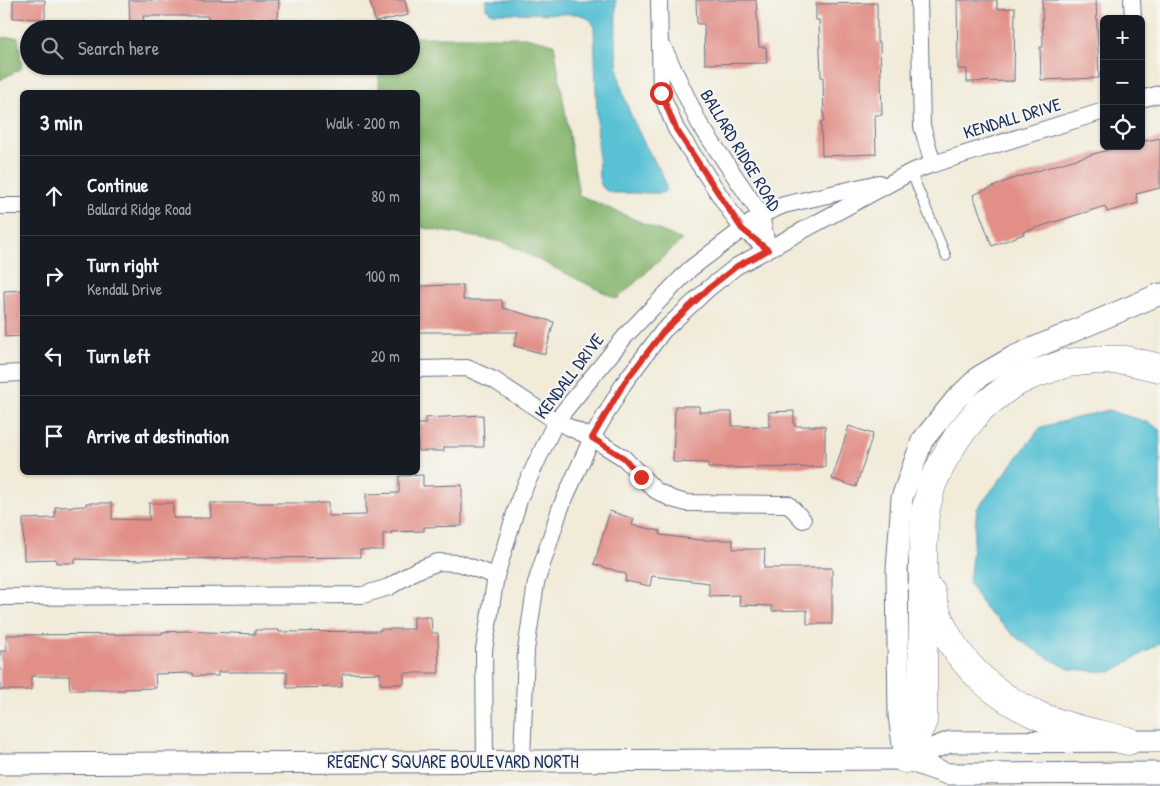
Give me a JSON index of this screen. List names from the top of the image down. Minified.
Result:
{"streets":{"street":["KENDALL DRIVE","BALLARD RIDGE ROAD","REGENCY SQUARE BOULEVARD NORTH"]},"crossings":[["KENDALL DRIVE","BALLARD RIDGE ROAD"],["KENDALL DRIVE","REGENCY SQUARE BOULEVARD NORTH"]],"page":{"map_buttons":["+","−"],"search":"Search here","heading":["3 min","Walk · 200 m"],"list":[["Continue","Ballard Ridge Road","80 m"],["Turn right","Kendall Drive","100 m"],["Turn left","20 m"],"Arrive at destination"]}}
